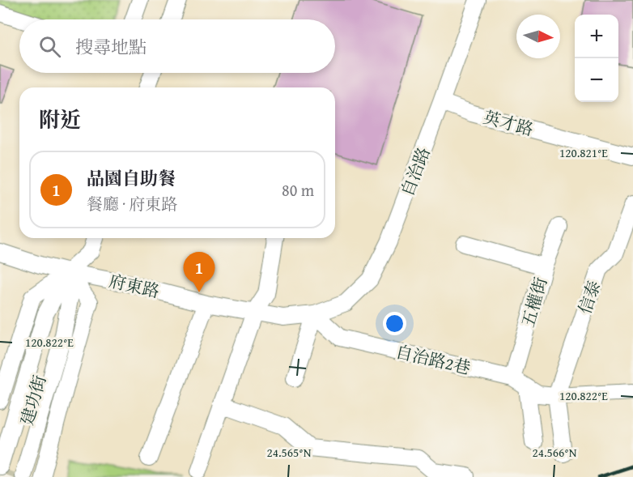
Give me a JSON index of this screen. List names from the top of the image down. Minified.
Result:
{"streets":{"street":["英才路","自治路","府東路","信泰","五權街","自治路2巷","建功街"]},"crossings":[["英才路","自治路"],["自治路","府東路"],["自治路","自治路2巷"],["府東路","自治路2巷"],["府東路","建功街"],["信泰","自治路2巷"],["五權街","自治路2巷"]],"north":"right","page":{"map_buttons":["+","−"],"search":"搜尋地點","heading":"附近","list":[{"mark":"1","name":"品園自助餐","note":"餐廳 · 府東路","value":"80 m"}],"pins":"1"},"coordinates":["120.821°E","120.822°E","24.565°N","24.566°N"]}
